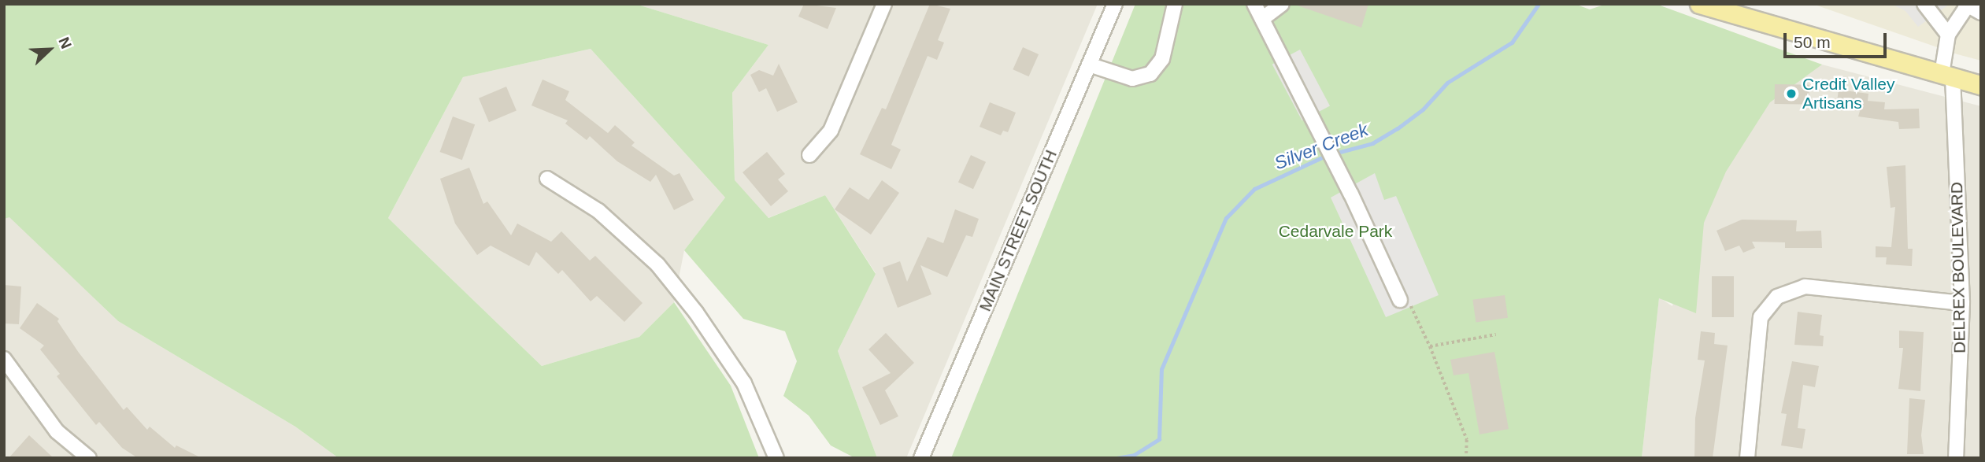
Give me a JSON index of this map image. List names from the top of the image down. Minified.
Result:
{"streets":{"street":["MAIN STREET SOUTH","DELREX BOULEVARD"]},"water":["Silver Creek"],"parks":["Cedarvale Park"],"places":["Credit Valley Artisans"],"scale_bar":"50 m","north":"top right"}
